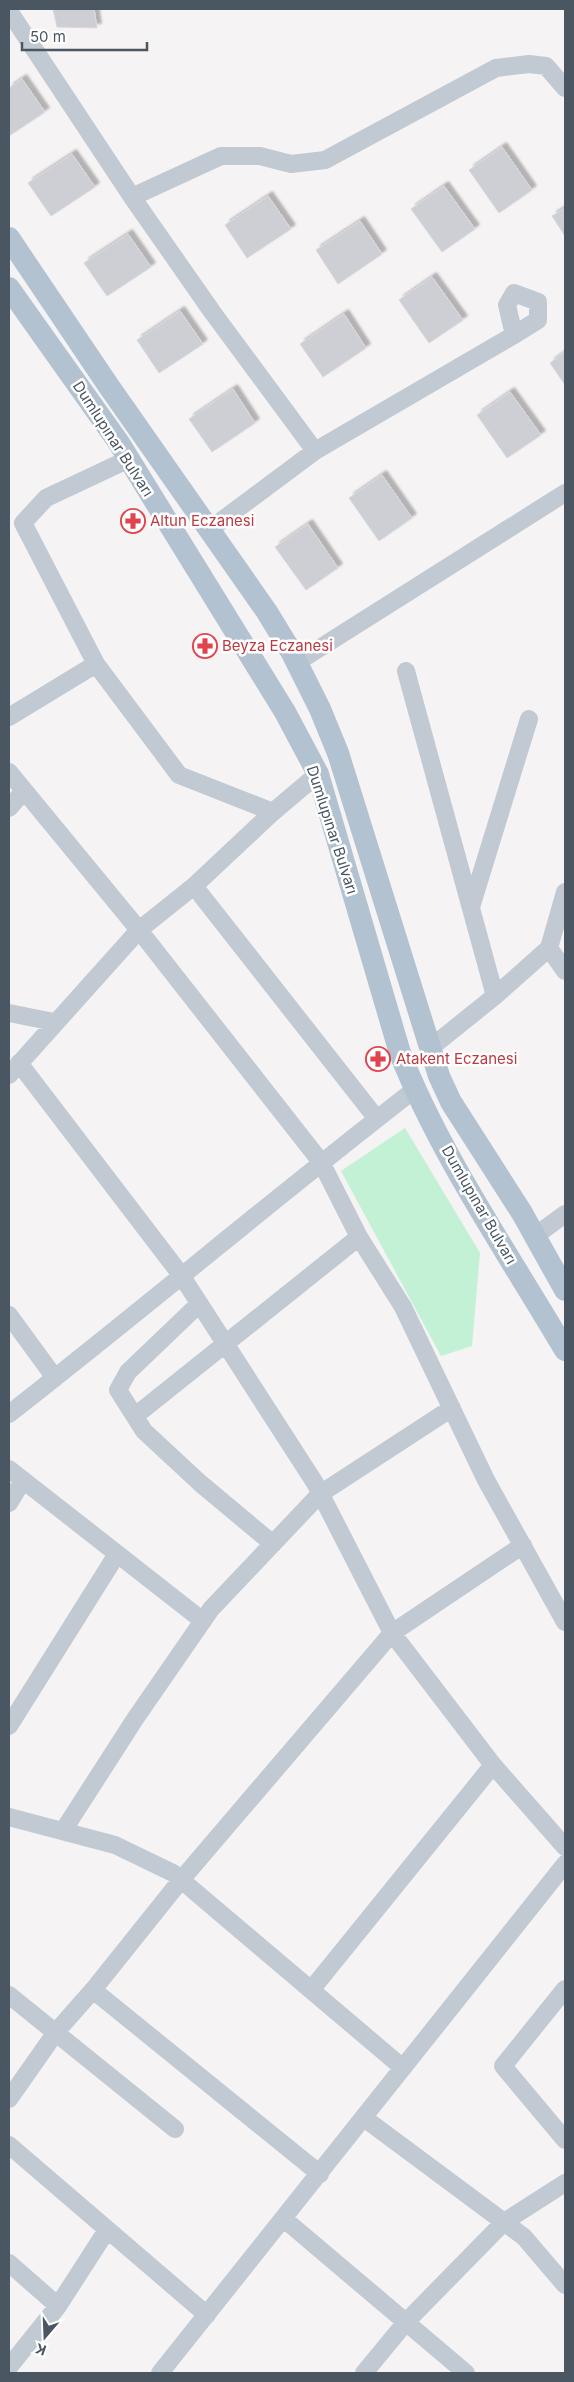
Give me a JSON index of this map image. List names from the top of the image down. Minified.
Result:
{"streets":{"main road":["Dumlupınar Bulvarı"]},"places":{"pharmacy":["Altun Eczanesi","Beyza Eczanesi","Atakent Eczanesi"]},"scale_bar":"50 m","north":"bottom"}
